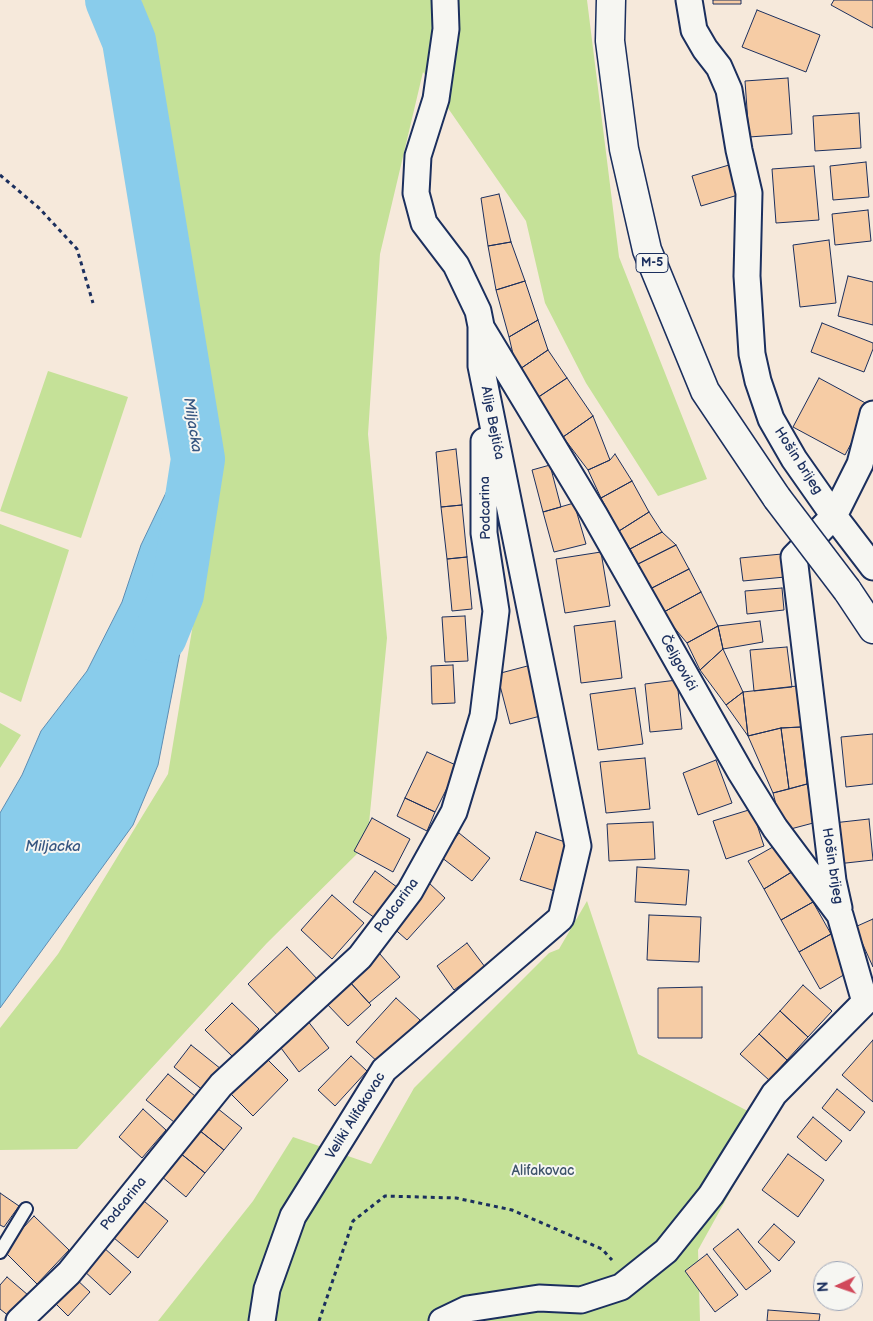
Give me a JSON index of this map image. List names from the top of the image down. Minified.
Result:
{"streets":{"main road":["M-5"],"street":["Alije Bejtića","Hošin brijeg","Podcarina","Čeljgovići","Veliki Alifakovac"]},"crossings":[["Alije Bejtića","Podcarina"],["Alije Bejtića","Čeljgovići"],["Alije Bejtića","Veliki Alifakovac"],["Hošin brijeg","Čeljgovići"]],"water":["Miljacka"],"parks":["Alifakovac"],"north":"left"}
